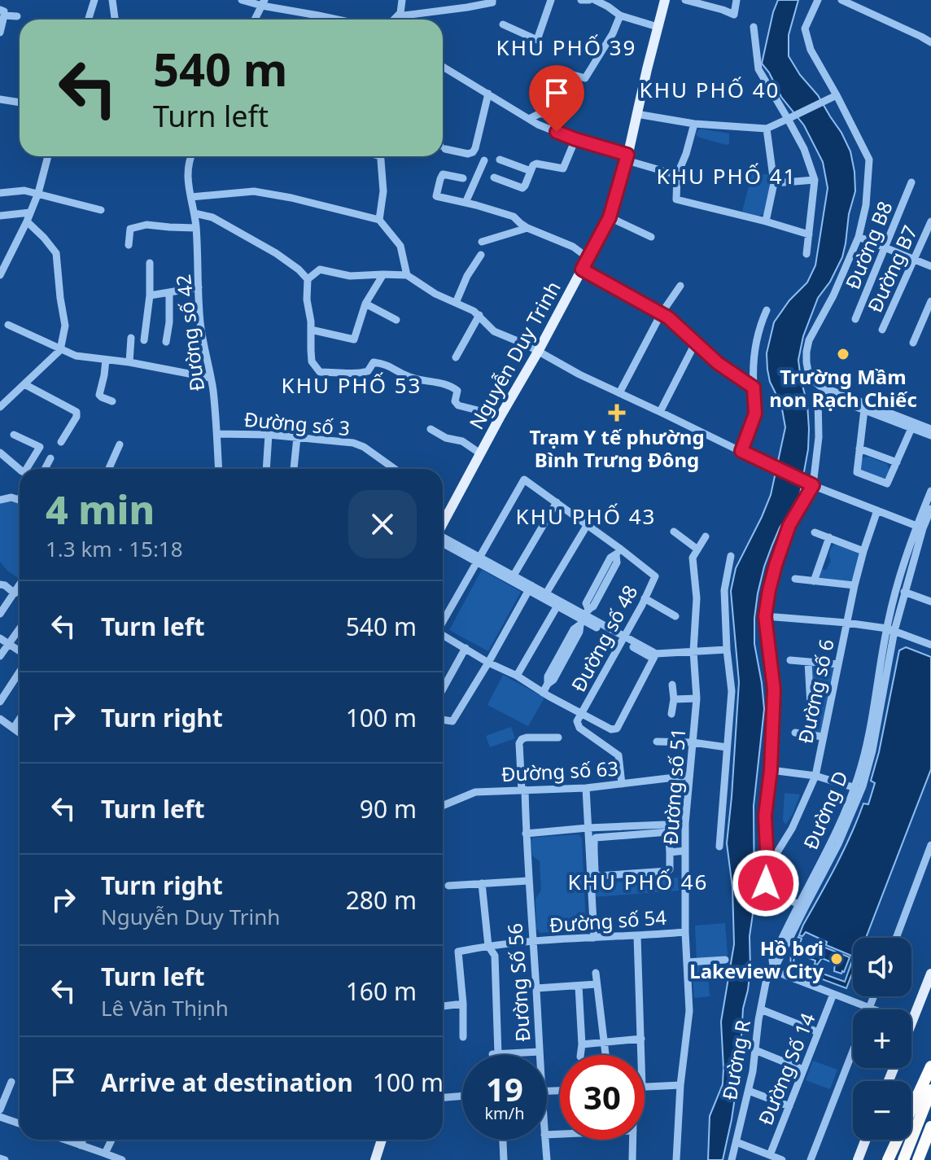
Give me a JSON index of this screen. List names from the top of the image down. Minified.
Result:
{"streets":{"main road":["Nguyễn Duy Trinh"],"street":["Đường B8","Đường B7","Đường số 42","Đường số 3","Đường số 48","Đường số 6","Đường số 63","Đường số 51","Đường D","Đường số 54","Đường Số 56","Đường R","Đường Số 14"]},"crossings":[["Đường số 42","Đường số 3"],["Đường số 48","Đường số 63"],["Đường số 63","Đường số 51"],["Đường số 63","Đường Số 56"],["Đường số 51","Đường số 54"],["Đường D","Đường R"],["Đường số 54","Đường Số 56"]],"districts":["KHU PHỐ 39","KHU PHỐ 40","KHU PHỐ 41","KHU PHỐ 53","KHU PHỐ 43","KHU PHỐ 46"],"places":{"other":["Trường Mầm non Rạch Chiếc","Hồ bơi Lakeview City"],"health":["Trạm Y tế phường Bình Trưng Đông"]},"page":{"turn":["540 m","Turn left"],"heading":["4 min","1.3 km · 15:18"],"list":[{"name":"Turn left","value":"540 m"},{"name":"Turn right","value":"100 m"},{"name":"Turn left","value":"90 m"},{"name":"Turn right","note":"Nguyễn Duy Trinh","value":"280 m"},{"name":"Turn left","note":"Lê Văn Thịnh","value":"160 m"},{"name":"Arrive at destination","value":"100 m"}],"map_buttons":["+","−"],"speed":"19 km/h","limit":"30"}}
